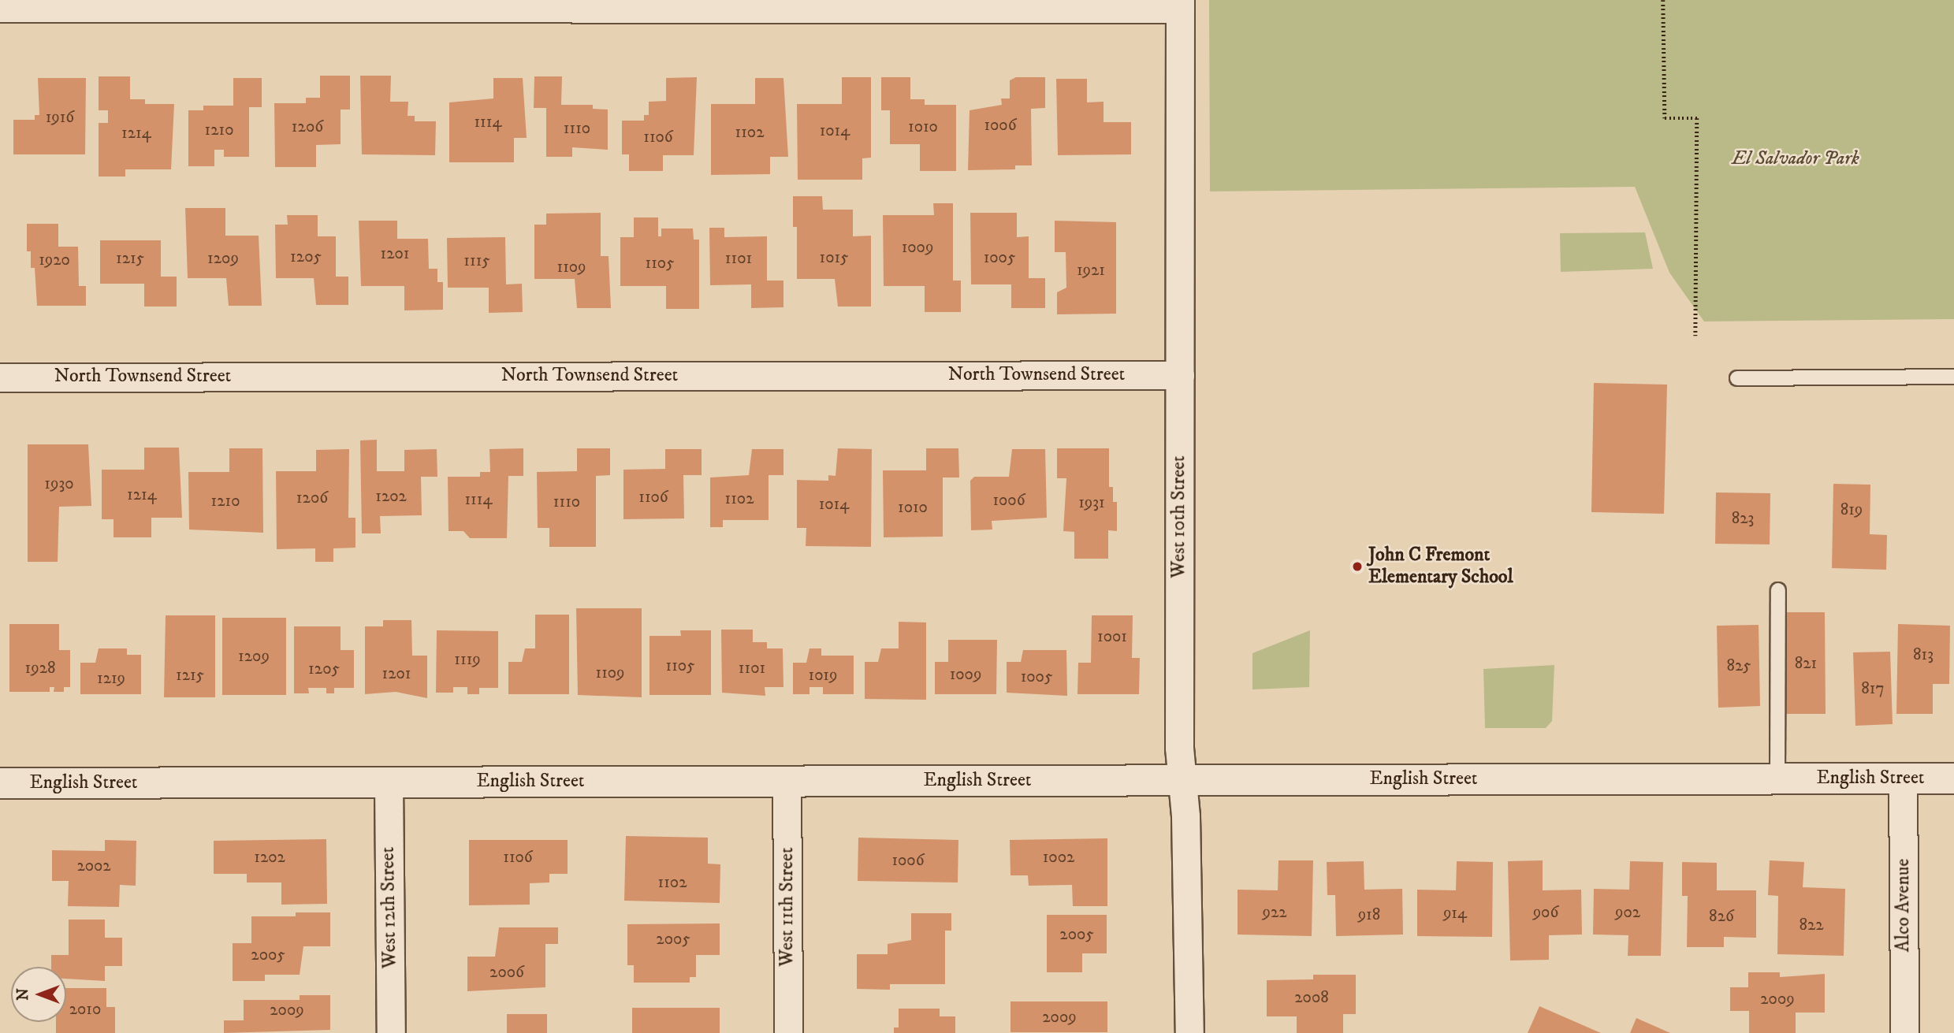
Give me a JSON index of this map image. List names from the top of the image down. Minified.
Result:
{"streets":{"street":["North Townsend Street","West 10th Street","English Street","Alco Avenue","West 11th Street","West 12th Street"]},"crossings":[["North Townsend Street","West 10th Street"],["West 10th Street","English Street"],["English Street","Alco Avenue"],["English Street","West 11th Street"],["English Street","West 12th Street"]],"parks":["El Salvador Park"],"places":["John C Fremont Elementary School"],"house_numbers":["1916","1114","1006","1206","1010","1110","1210","1014","1102","1214","1106","1009","1201","1205","1015","1005","1215","1209","1101","1920","1115","1105","1109","1921","1930","1214","1202","1106","1206","1102","1114","1006","1210","1110","1931","1014","1010","819","823","1001","813","1209","1119","821","1105","825","1928","1101","1205","1109","1201","1009","1215","1019","1005","1219","817","1202","1106","1002","1006","2002","1102","922","906","902","914","918","826","822","2005","2005","2005","2006","2008","2009","2010","2009","2009"],"north":"left"}
